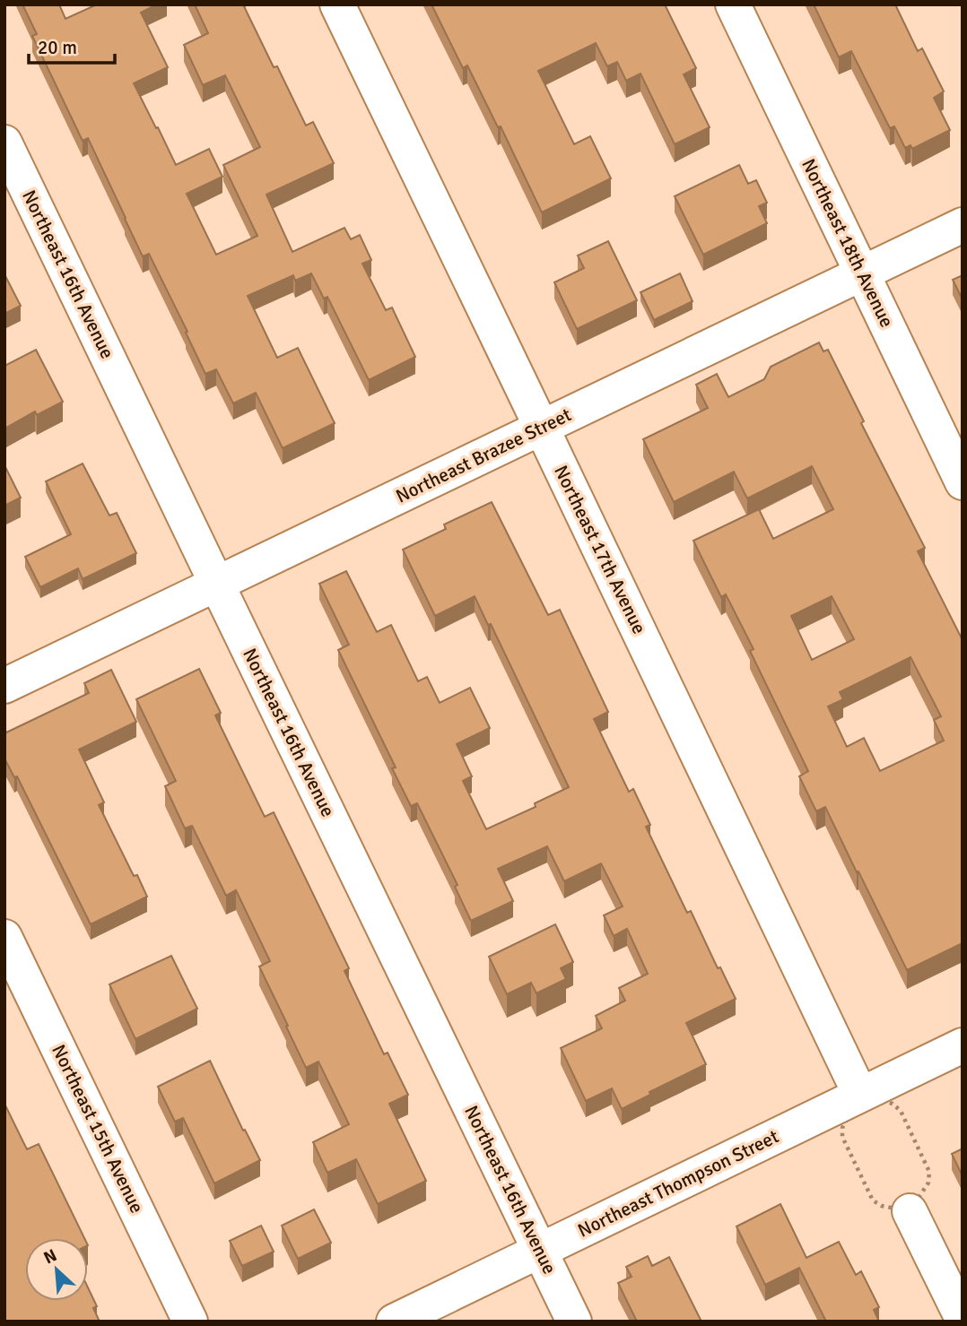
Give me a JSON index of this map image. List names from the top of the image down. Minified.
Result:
{"streets":{"street":["Northeast 18th Avenue","Northeast 16th Avenue","Northeast Brazee Street","Northeast 17th Avenue","Northeast 15th Avenue","Northeast Thompson Street"]},"crossings":[["Northeast 18th Avenue","Northeast Brazee Street"],["Northeast 16th Avenue","Northeast Brazee Street"],["Northeast 16th Avenue","Northeast Thompson Street"],["Northeast Brazee Street","Northeast 17th Avenue"],["Northeast 17th Avenue","Northeast Thompson Street"]],"scale_bar":"20 m","north":"top left"}
